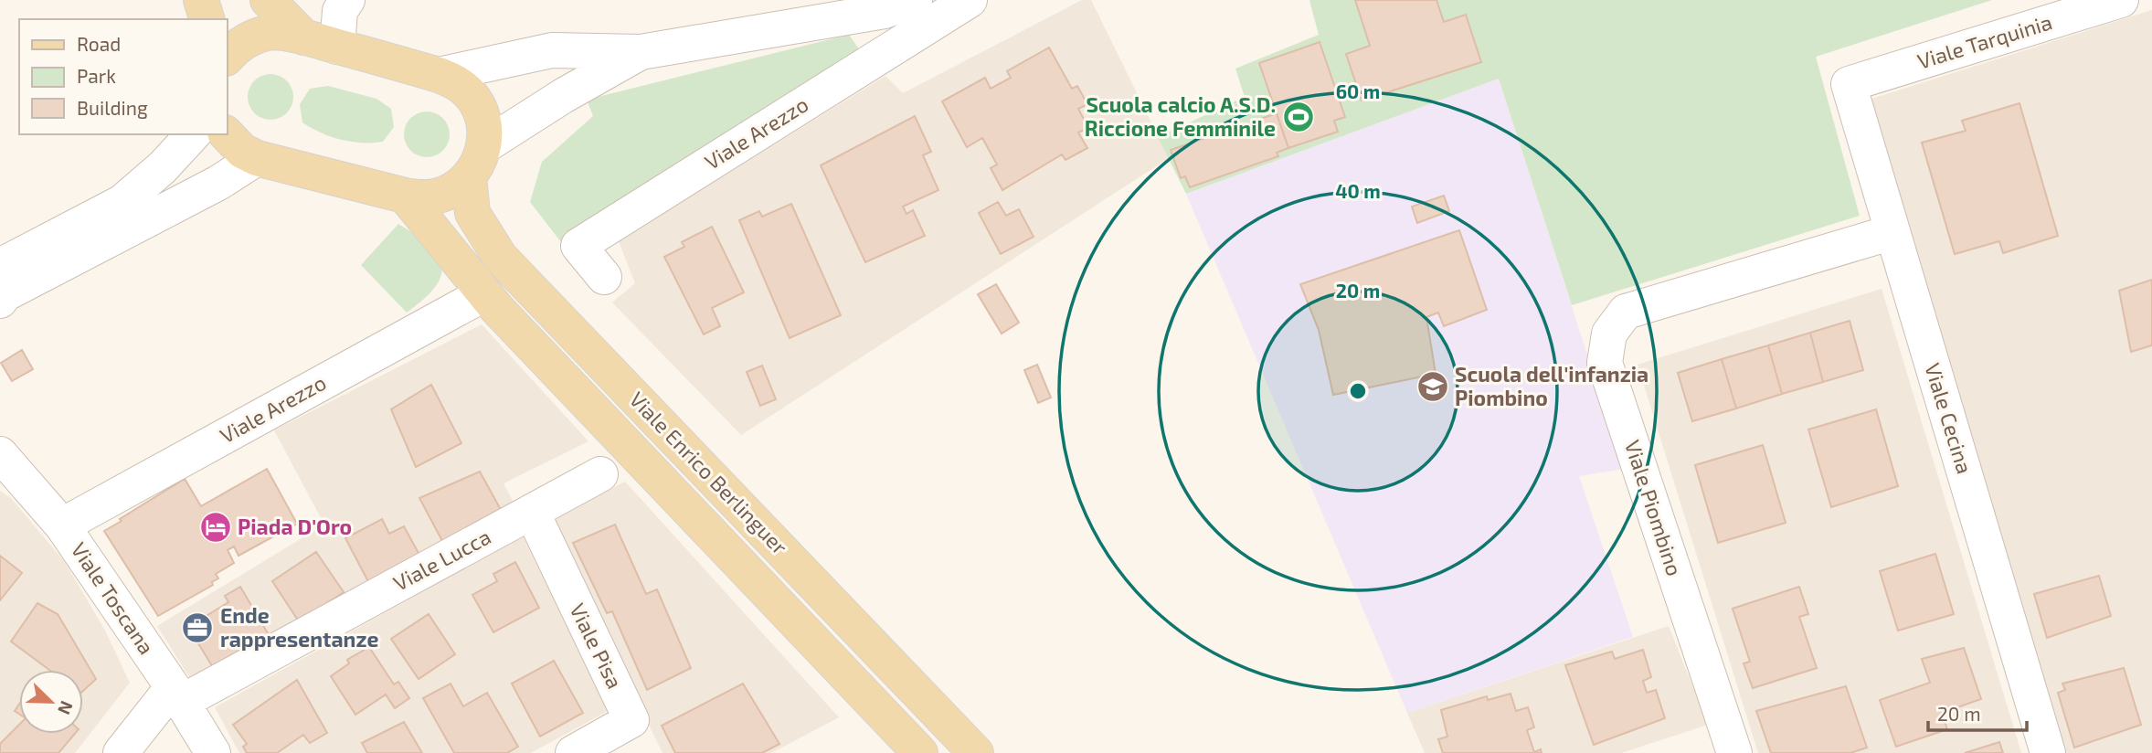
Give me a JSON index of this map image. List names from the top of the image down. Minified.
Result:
{"streets":{"main road":["Viale Enrico Berlinguer"],"street":["Viale Tarquinia","Viale Arezzo","Viale Cecina","Viale Piombino","Viale Lucca","Viale Toscana","Viale Pisa"]},"crossings":[["Viale Tarquinia","Viale Cecina"],["Viale Arezzo","Viale Enrico Berlinguer"],["Viale Arezzo","Viale Toscana"],["Viale Cecina","Viale Piombino"],["Viale Lucca","Viale Toscana"],["Viale Lucca","Viale Pisa"]],"places":{"sports":["Scuola calcio A.S.D. Riccione Femminile"],"school or university":["Scuola dell'infanzia Piombino"],"hotel":["Piada D'Oro"],"office":["Ende rappresentanze"]},"legend":["Road","Park","Building"],"scale_bar":"20 m","north":"bottom right","rings":["60 m","40 m","20 m"]}
